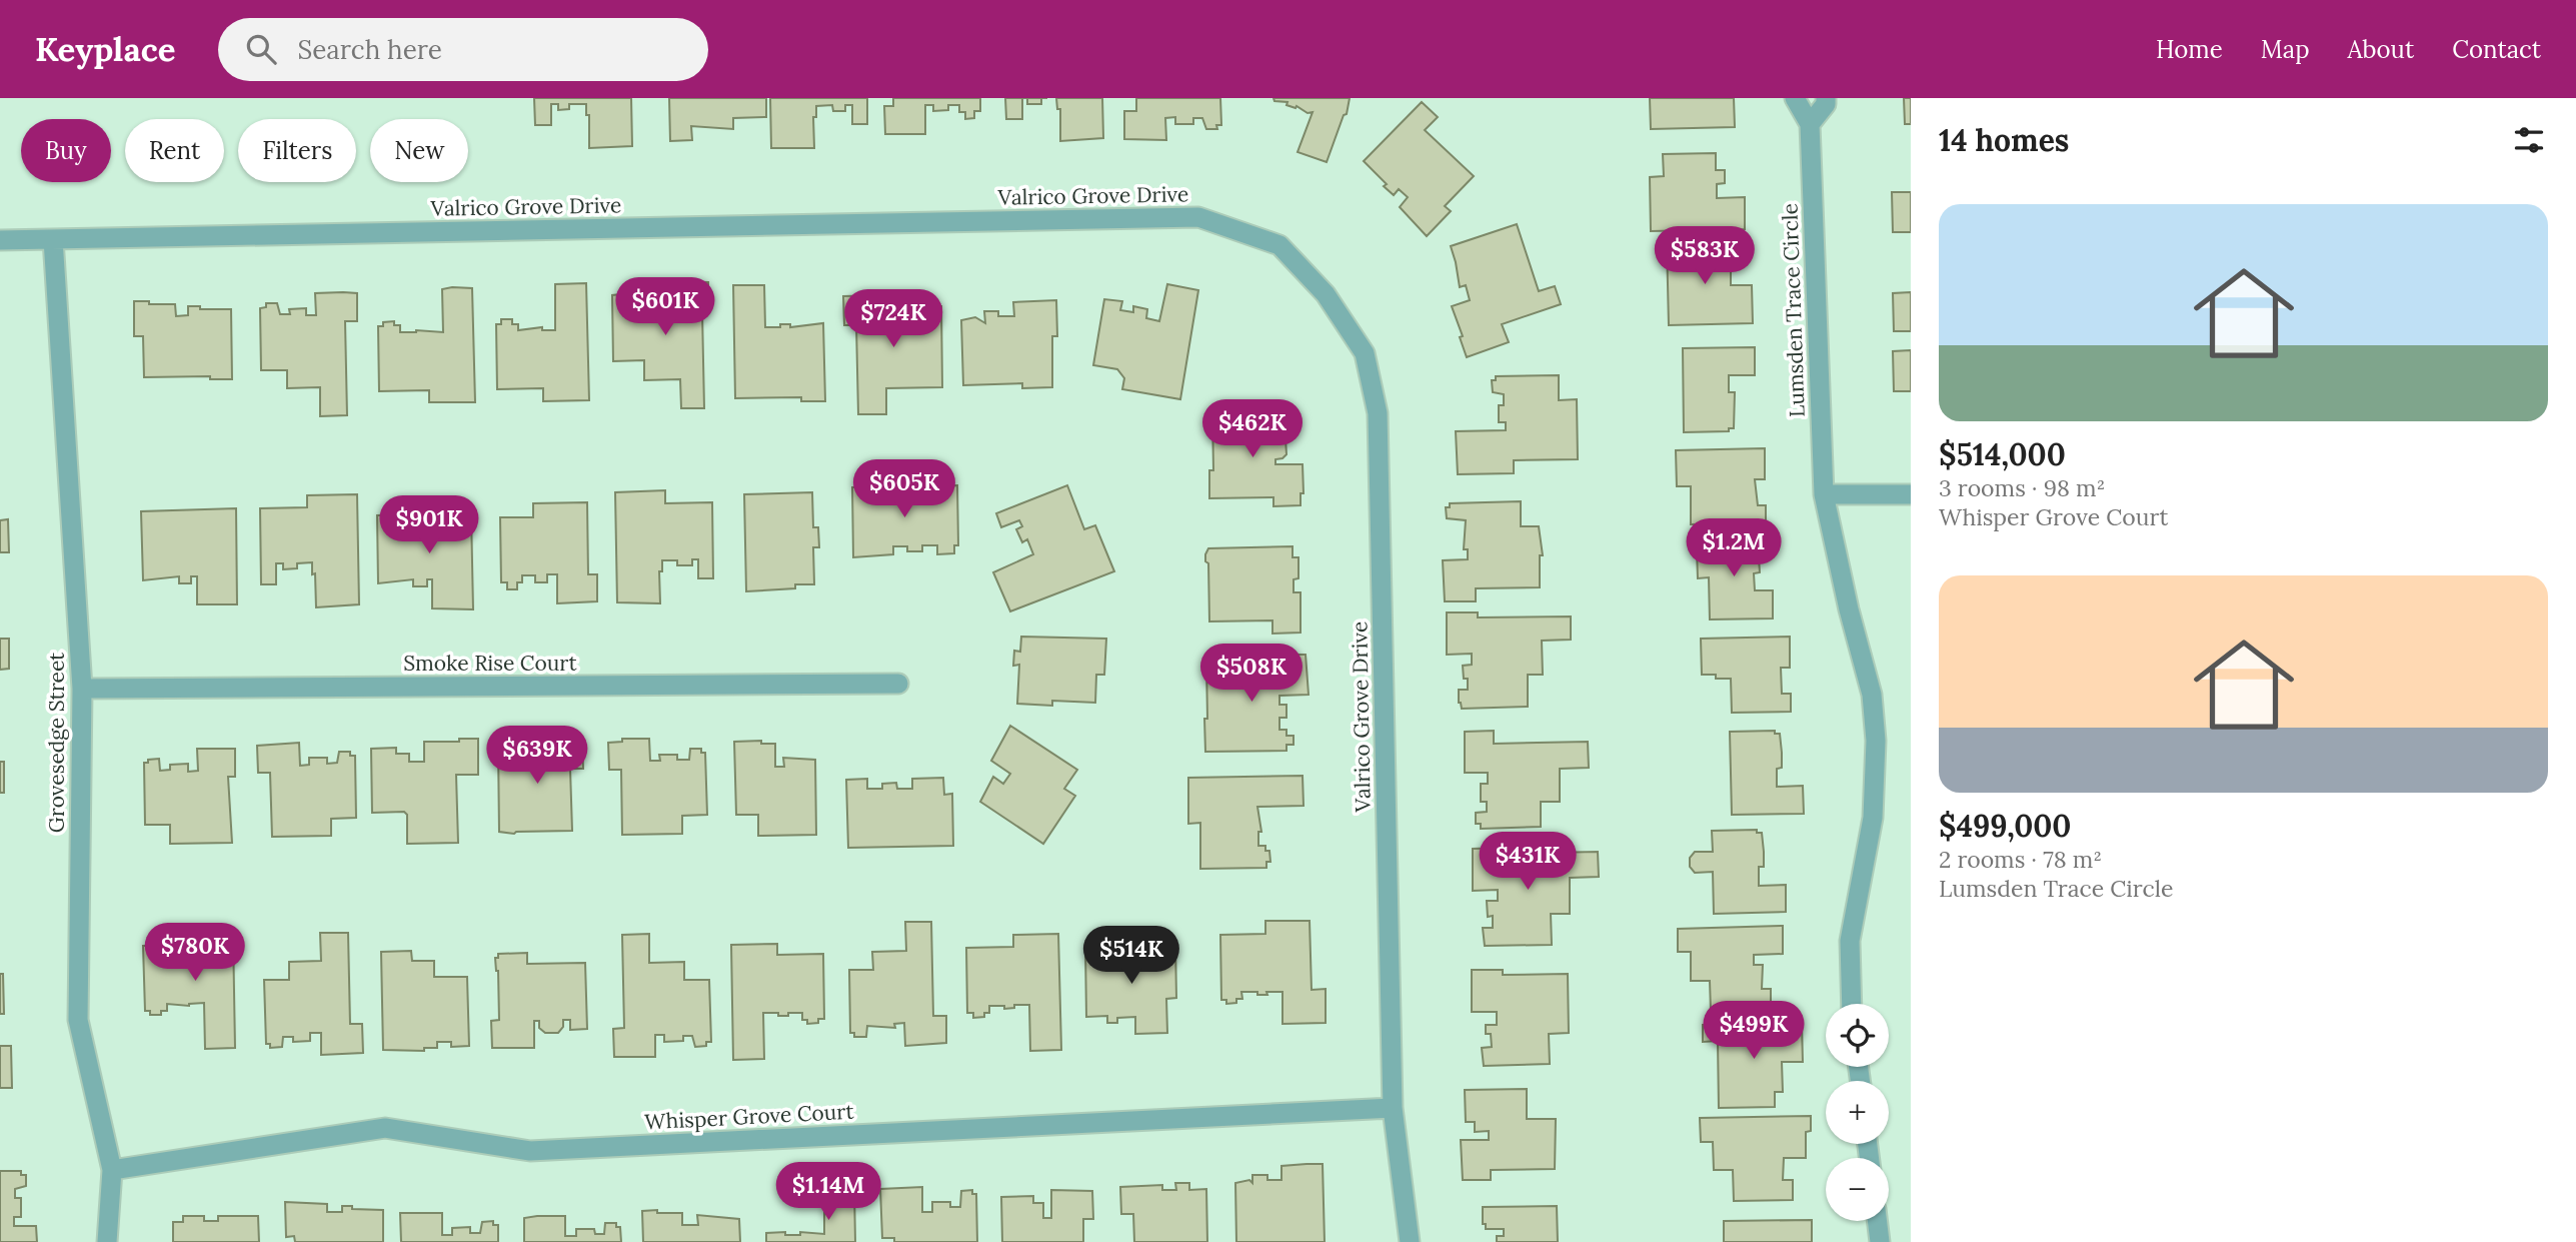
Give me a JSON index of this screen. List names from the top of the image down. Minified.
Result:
{"streets":{"street":["Valrico Grove Drive","Lumsden Trace Circle","Smoke Rise Court","Grovesedge Street","Whisper Grove Court"]},"crossings":[["Valrico Grove Drive","Grovesedge Street"],["Valrico Grove Drive","Whisper Grove Court"],["Smoke Rise Court","Grovesedge Street"],["Grovesedge Street","Whisper Grove Court"]],"page":{"header":"Keyplace","search":"Search here","nav":["Home","Map","About","Contact"],"heading":"14 homes","chip":["Buy","Rent","Filters","New"],"list":[{"name":"$514,000","note":"3 rooms · 98 m² · Whisper Grove Court"},{"name":"$499,000","note":"2 rooms · 78 m² · Lumsden Trace Circle"}],"price":["$583K","$601K","$724K","$462K","$605K","$901K","$1.2M","$508K","$639K","$431K","$780K","$514K","$499K","$1.14M"],"map_buttons":["+","−"]}}
